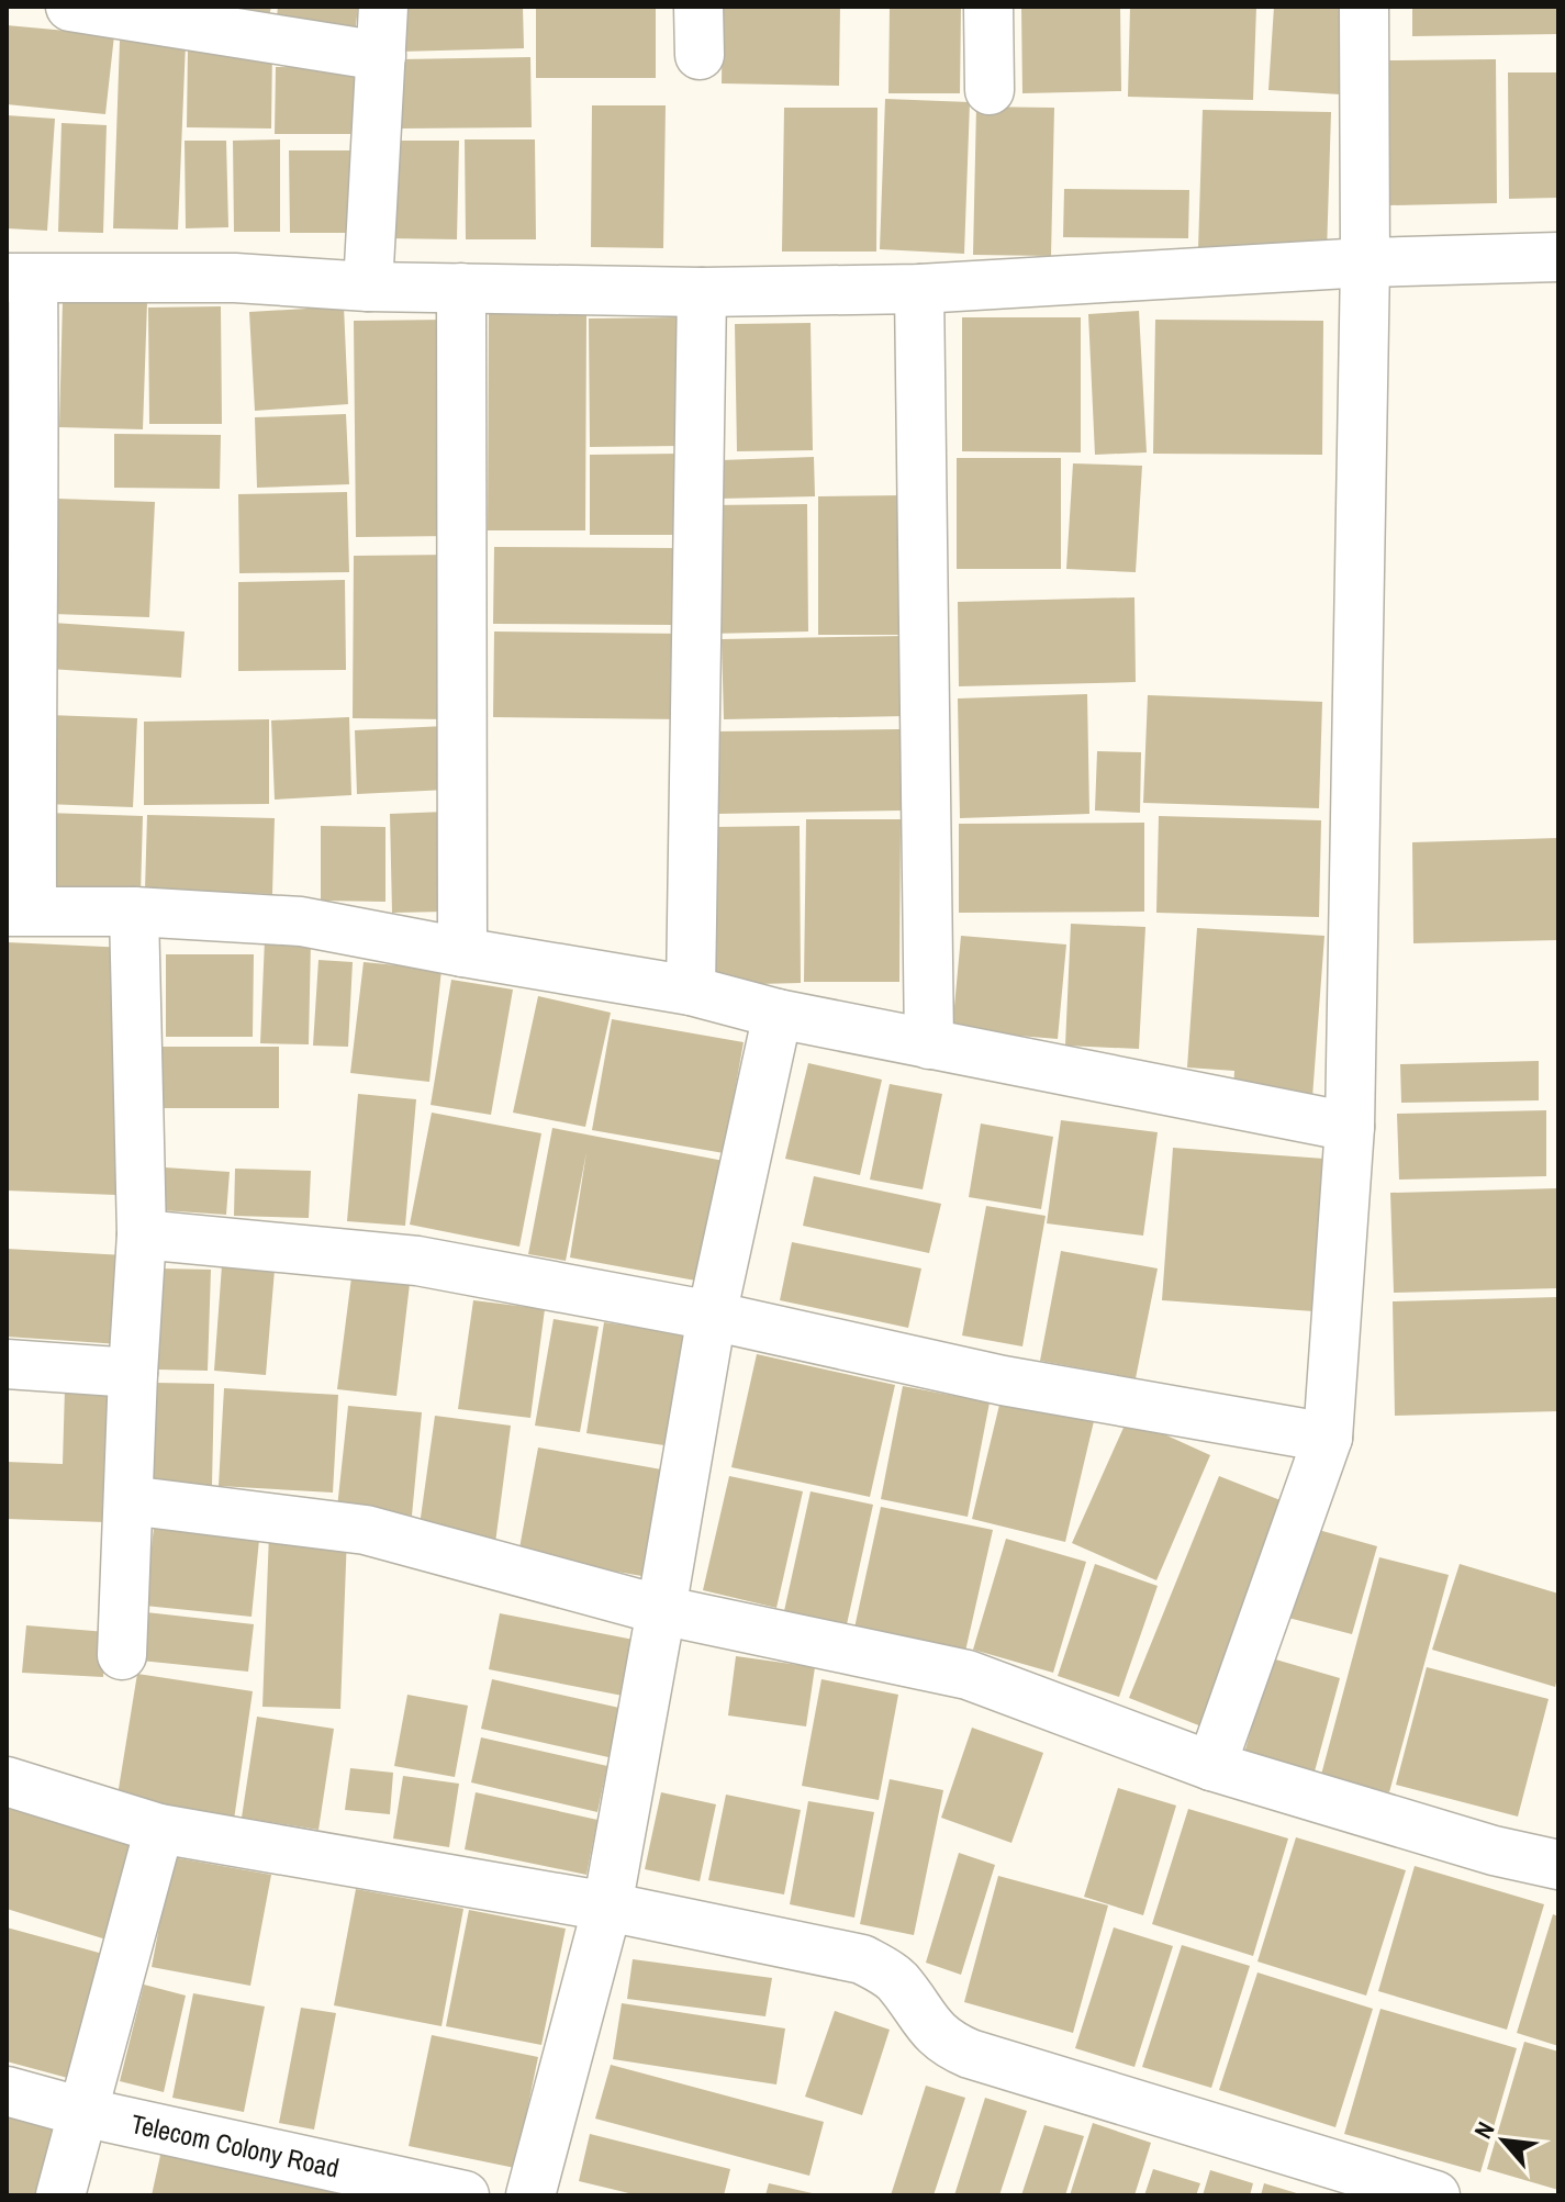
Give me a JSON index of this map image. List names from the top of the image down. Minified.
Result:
{"streets":{"street":["Telecom Colony Road"]},"north":"top left"}
